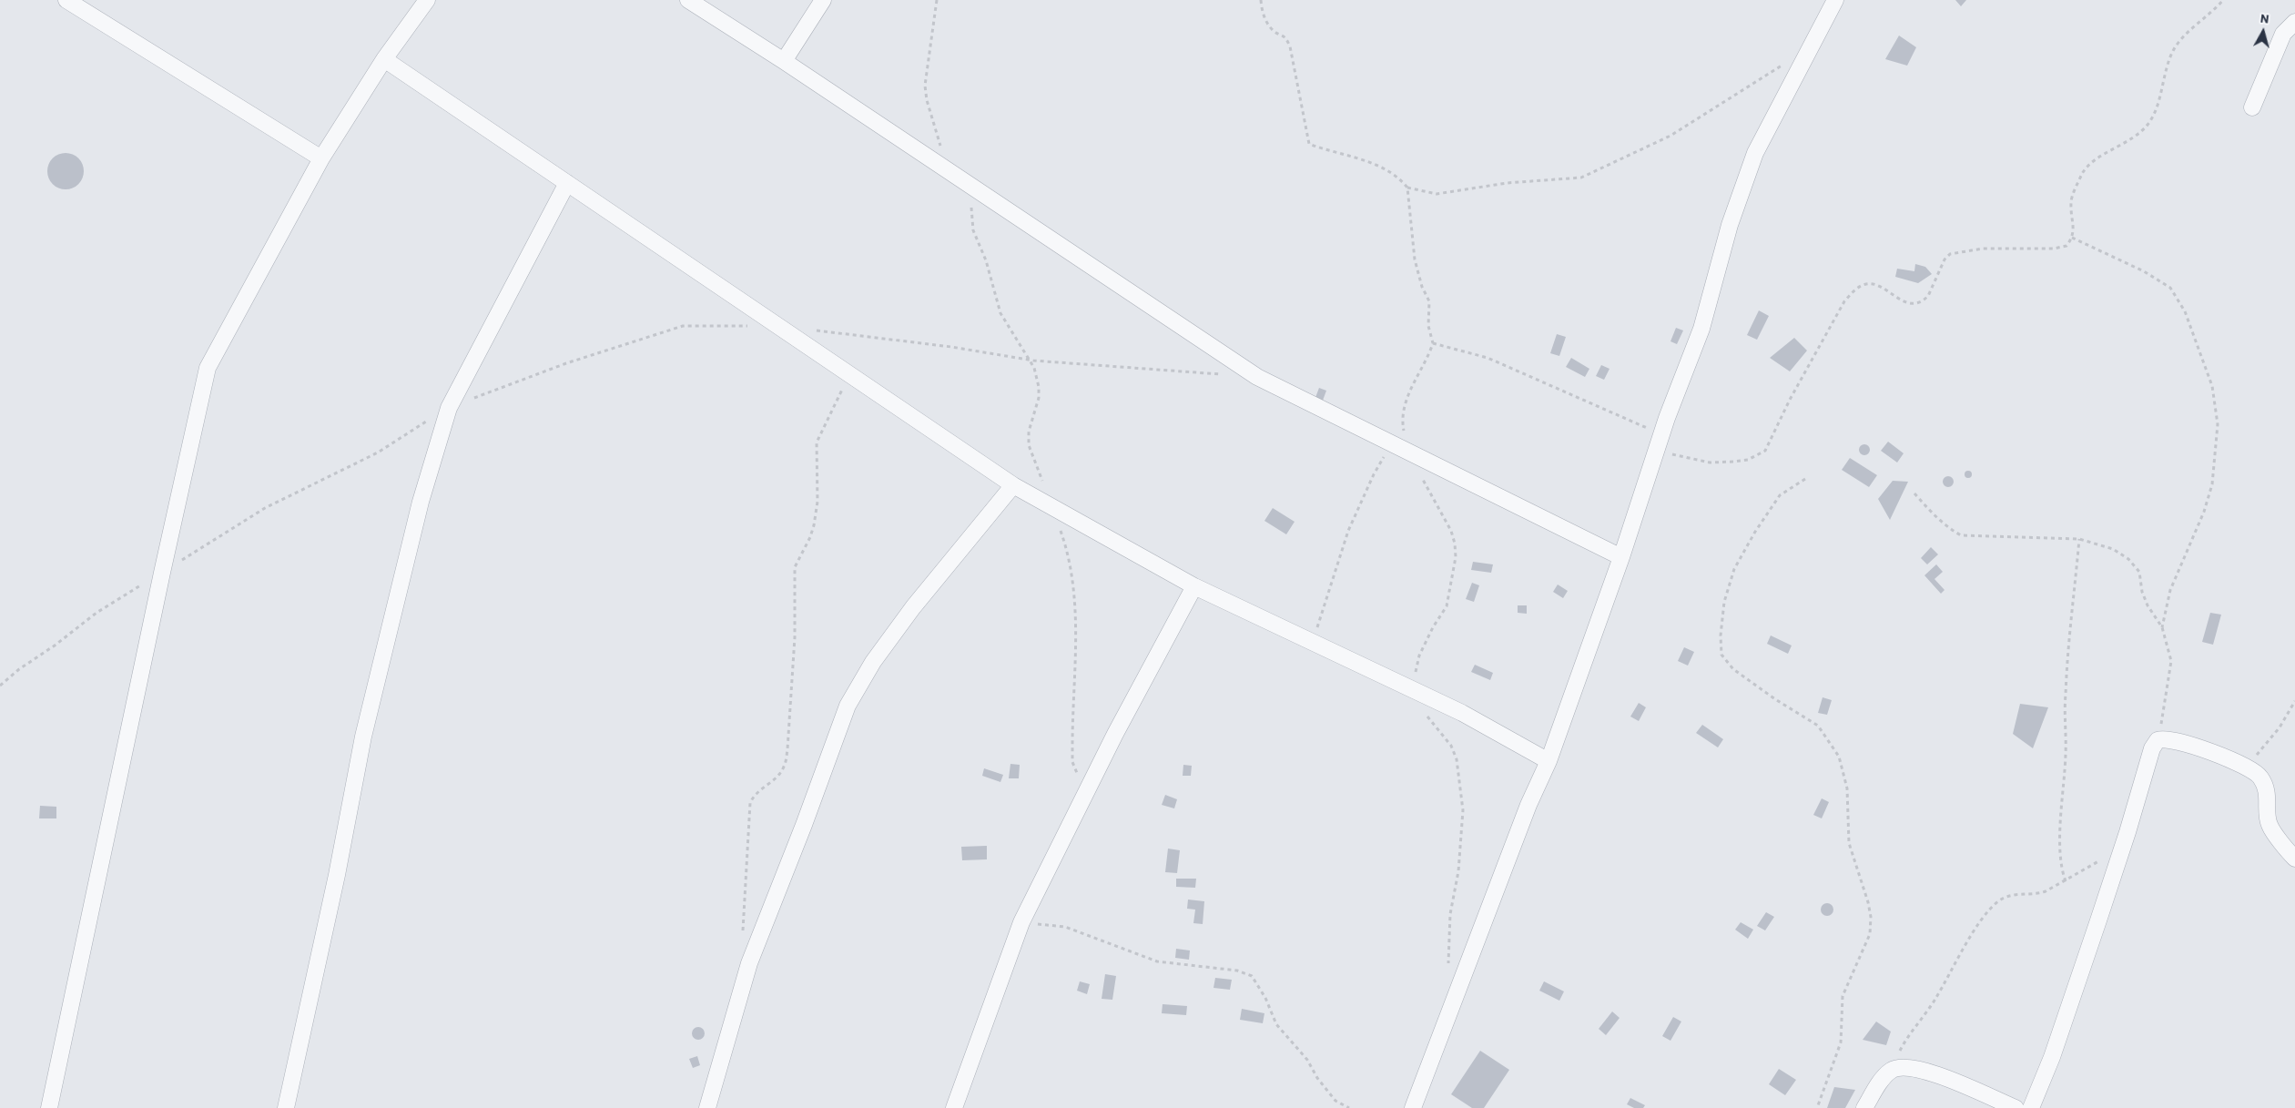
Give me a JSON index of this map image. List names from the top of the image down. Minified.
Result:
{"north":"top"}
